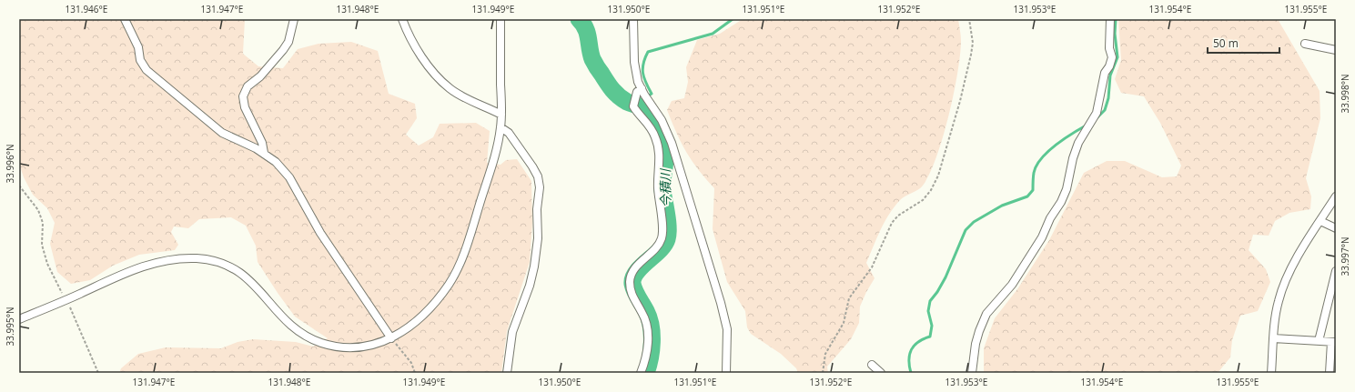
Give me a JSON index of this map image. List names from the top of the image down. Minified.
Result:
{"water":["今積川"],"scale_bar":"50 m","coordinates":["131.946°E","131.947°E","131.948°E","131.949°E","131.950°E","131.951°E","131.952°E","131.953°E","131.954°E","131.955°E","33.998°N","33.996°N","33.997°N","33.995°N"]}
